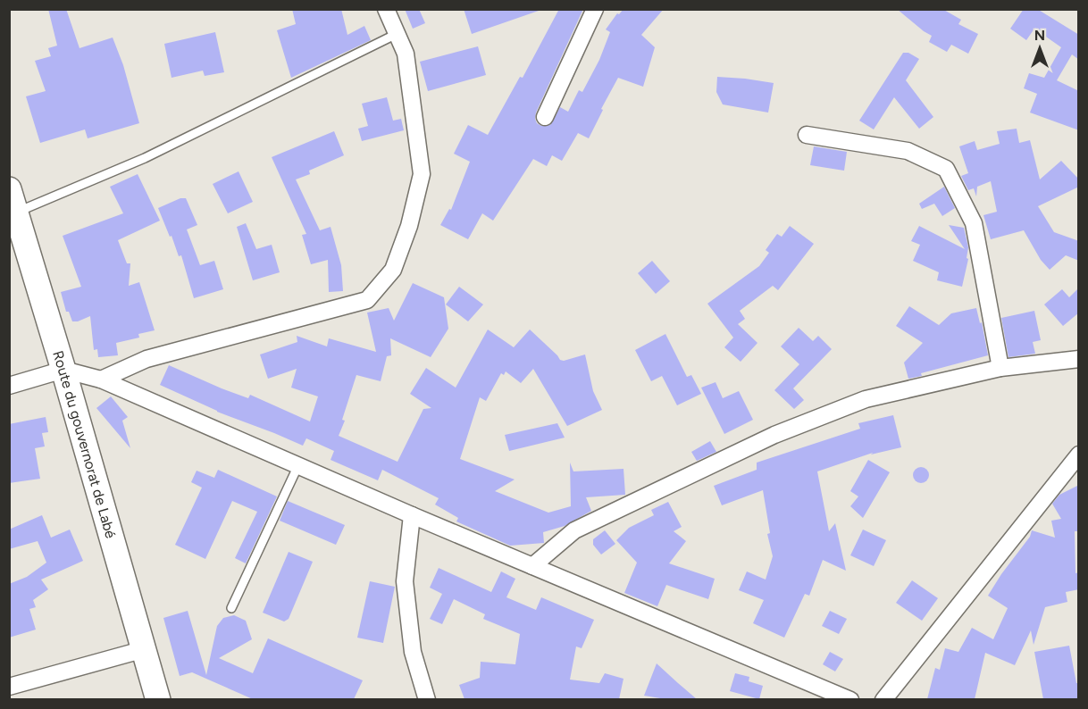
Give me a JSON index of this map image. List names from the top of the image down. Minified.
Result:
{"streets":{"street":["Route du gouvernorat de Labé"]},"north":"top"}
